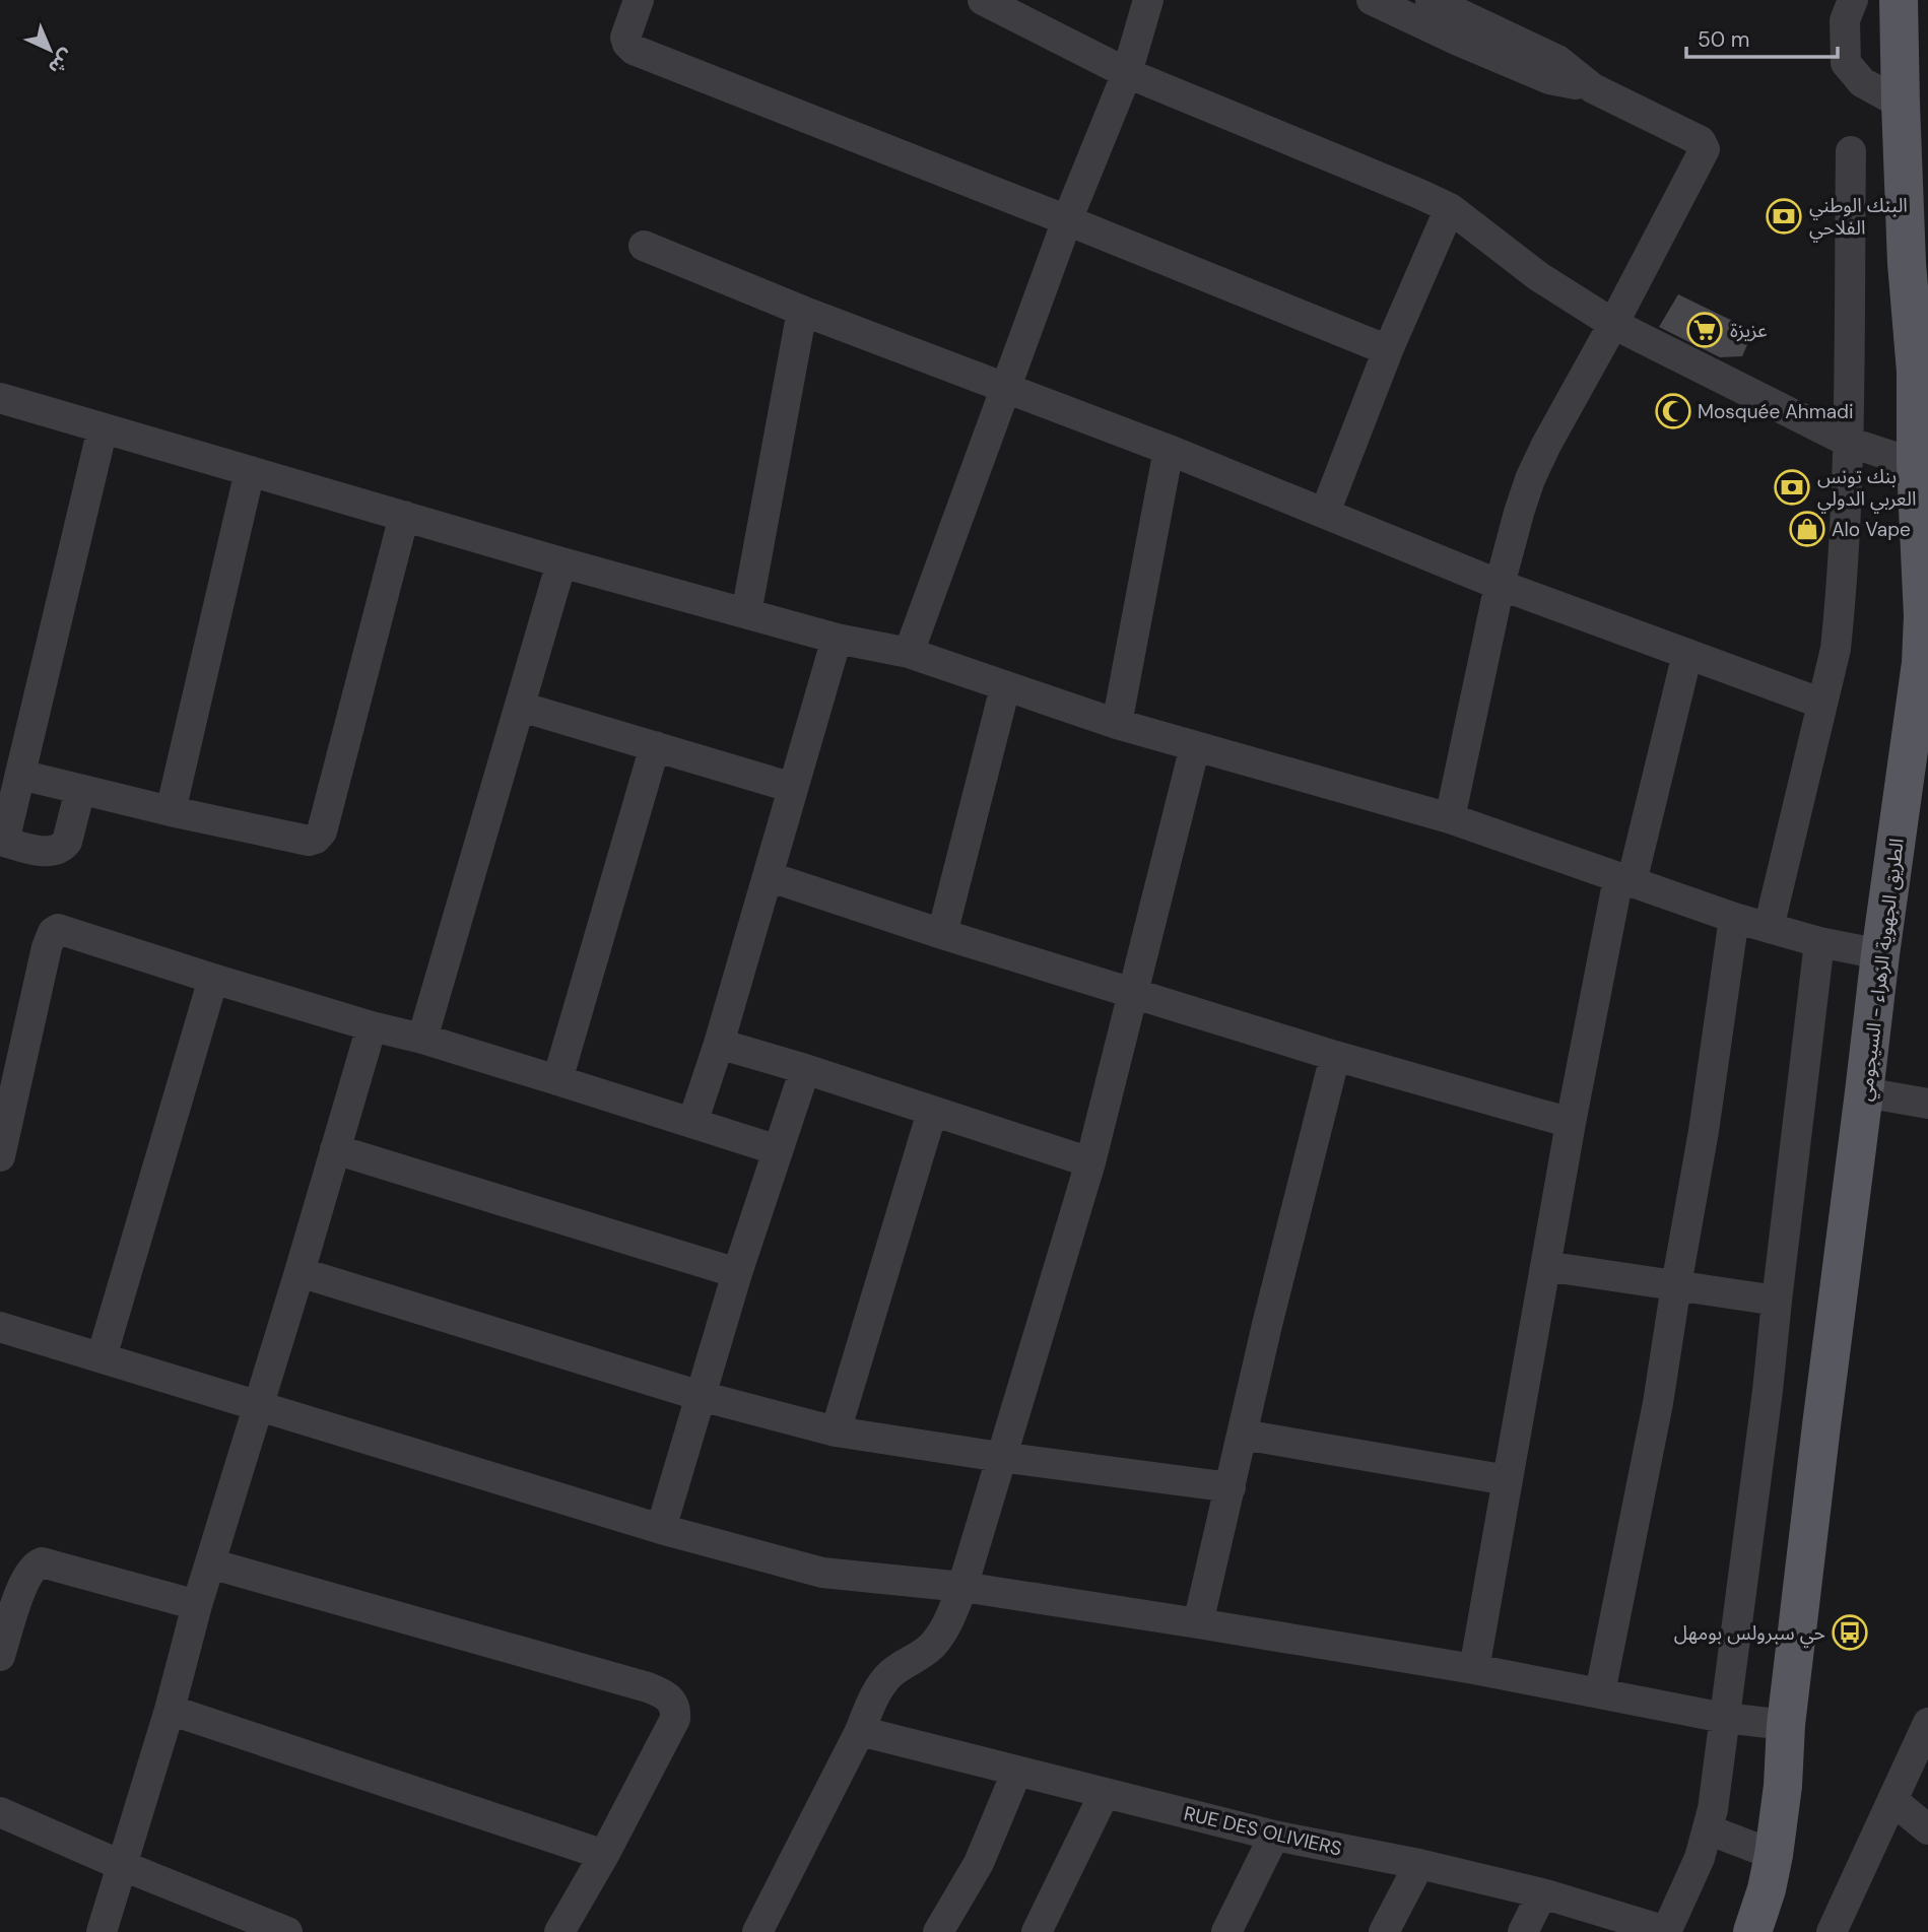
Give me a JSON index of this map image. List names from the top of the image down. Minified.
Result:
{"streets":{"main road":["الطريق الجهوية الزهراء - السيجومي"],"street":["RUE DES OLIVIERS"]},"places":{"bank":["البنك الوطني الفلاحي","بنك تونس العربي الدولي"],"supermarket":["عزيزة"],"mosque":["Mosquée Ahmadi"],"shop":["Alo Vape"],"bus stop":["حي سبرولس بومهل"]},"scale_bar":"50 m","north":"bottom right"}
